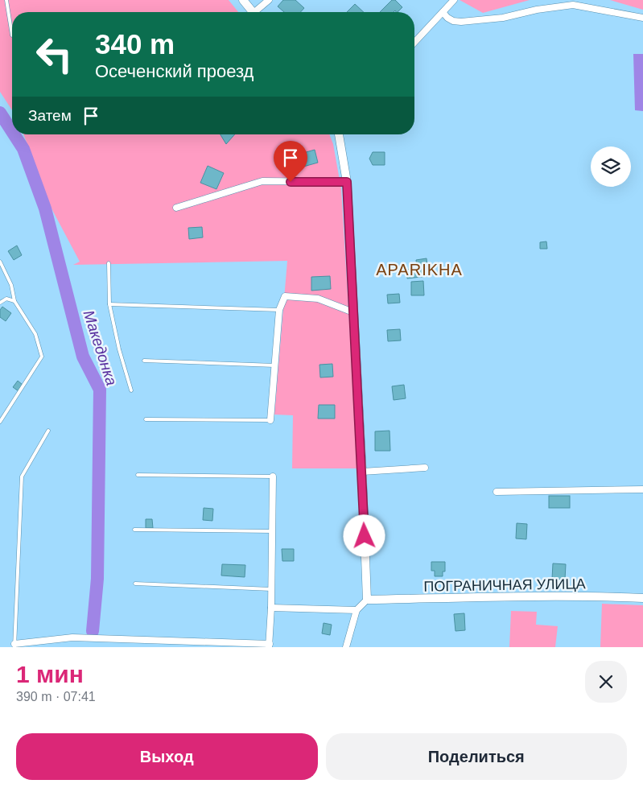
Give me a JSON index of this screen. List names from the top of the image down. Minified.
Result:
{"streets":{"street":["ПОГРАНИЧНАЯ УЛИЦА"]},"districts":["APARIKHA"],"water":["Македонка"],"page":{"turn":["340 m","Осеченский проезд"],"then":"Затем","heading":["1 мин","390 m · 07:41"],"buttons":["Выход","Поделиться"]}}
